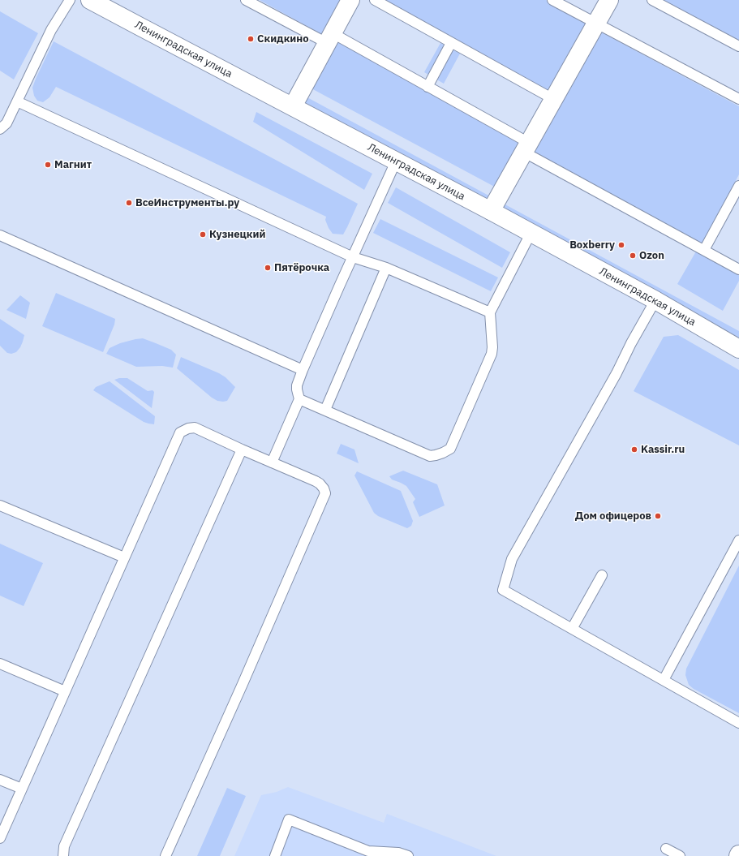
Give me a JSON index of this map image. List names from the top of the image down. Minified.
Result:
{"streets":{"main road":["Ленинградская улица"]},"places":["Скидкино","Магнит","ВсеИнструменты.ру","Кузнецкий","Boxberry","Ozon","Пятёрочка","Kassir.ru","Дом офицеров"]}
